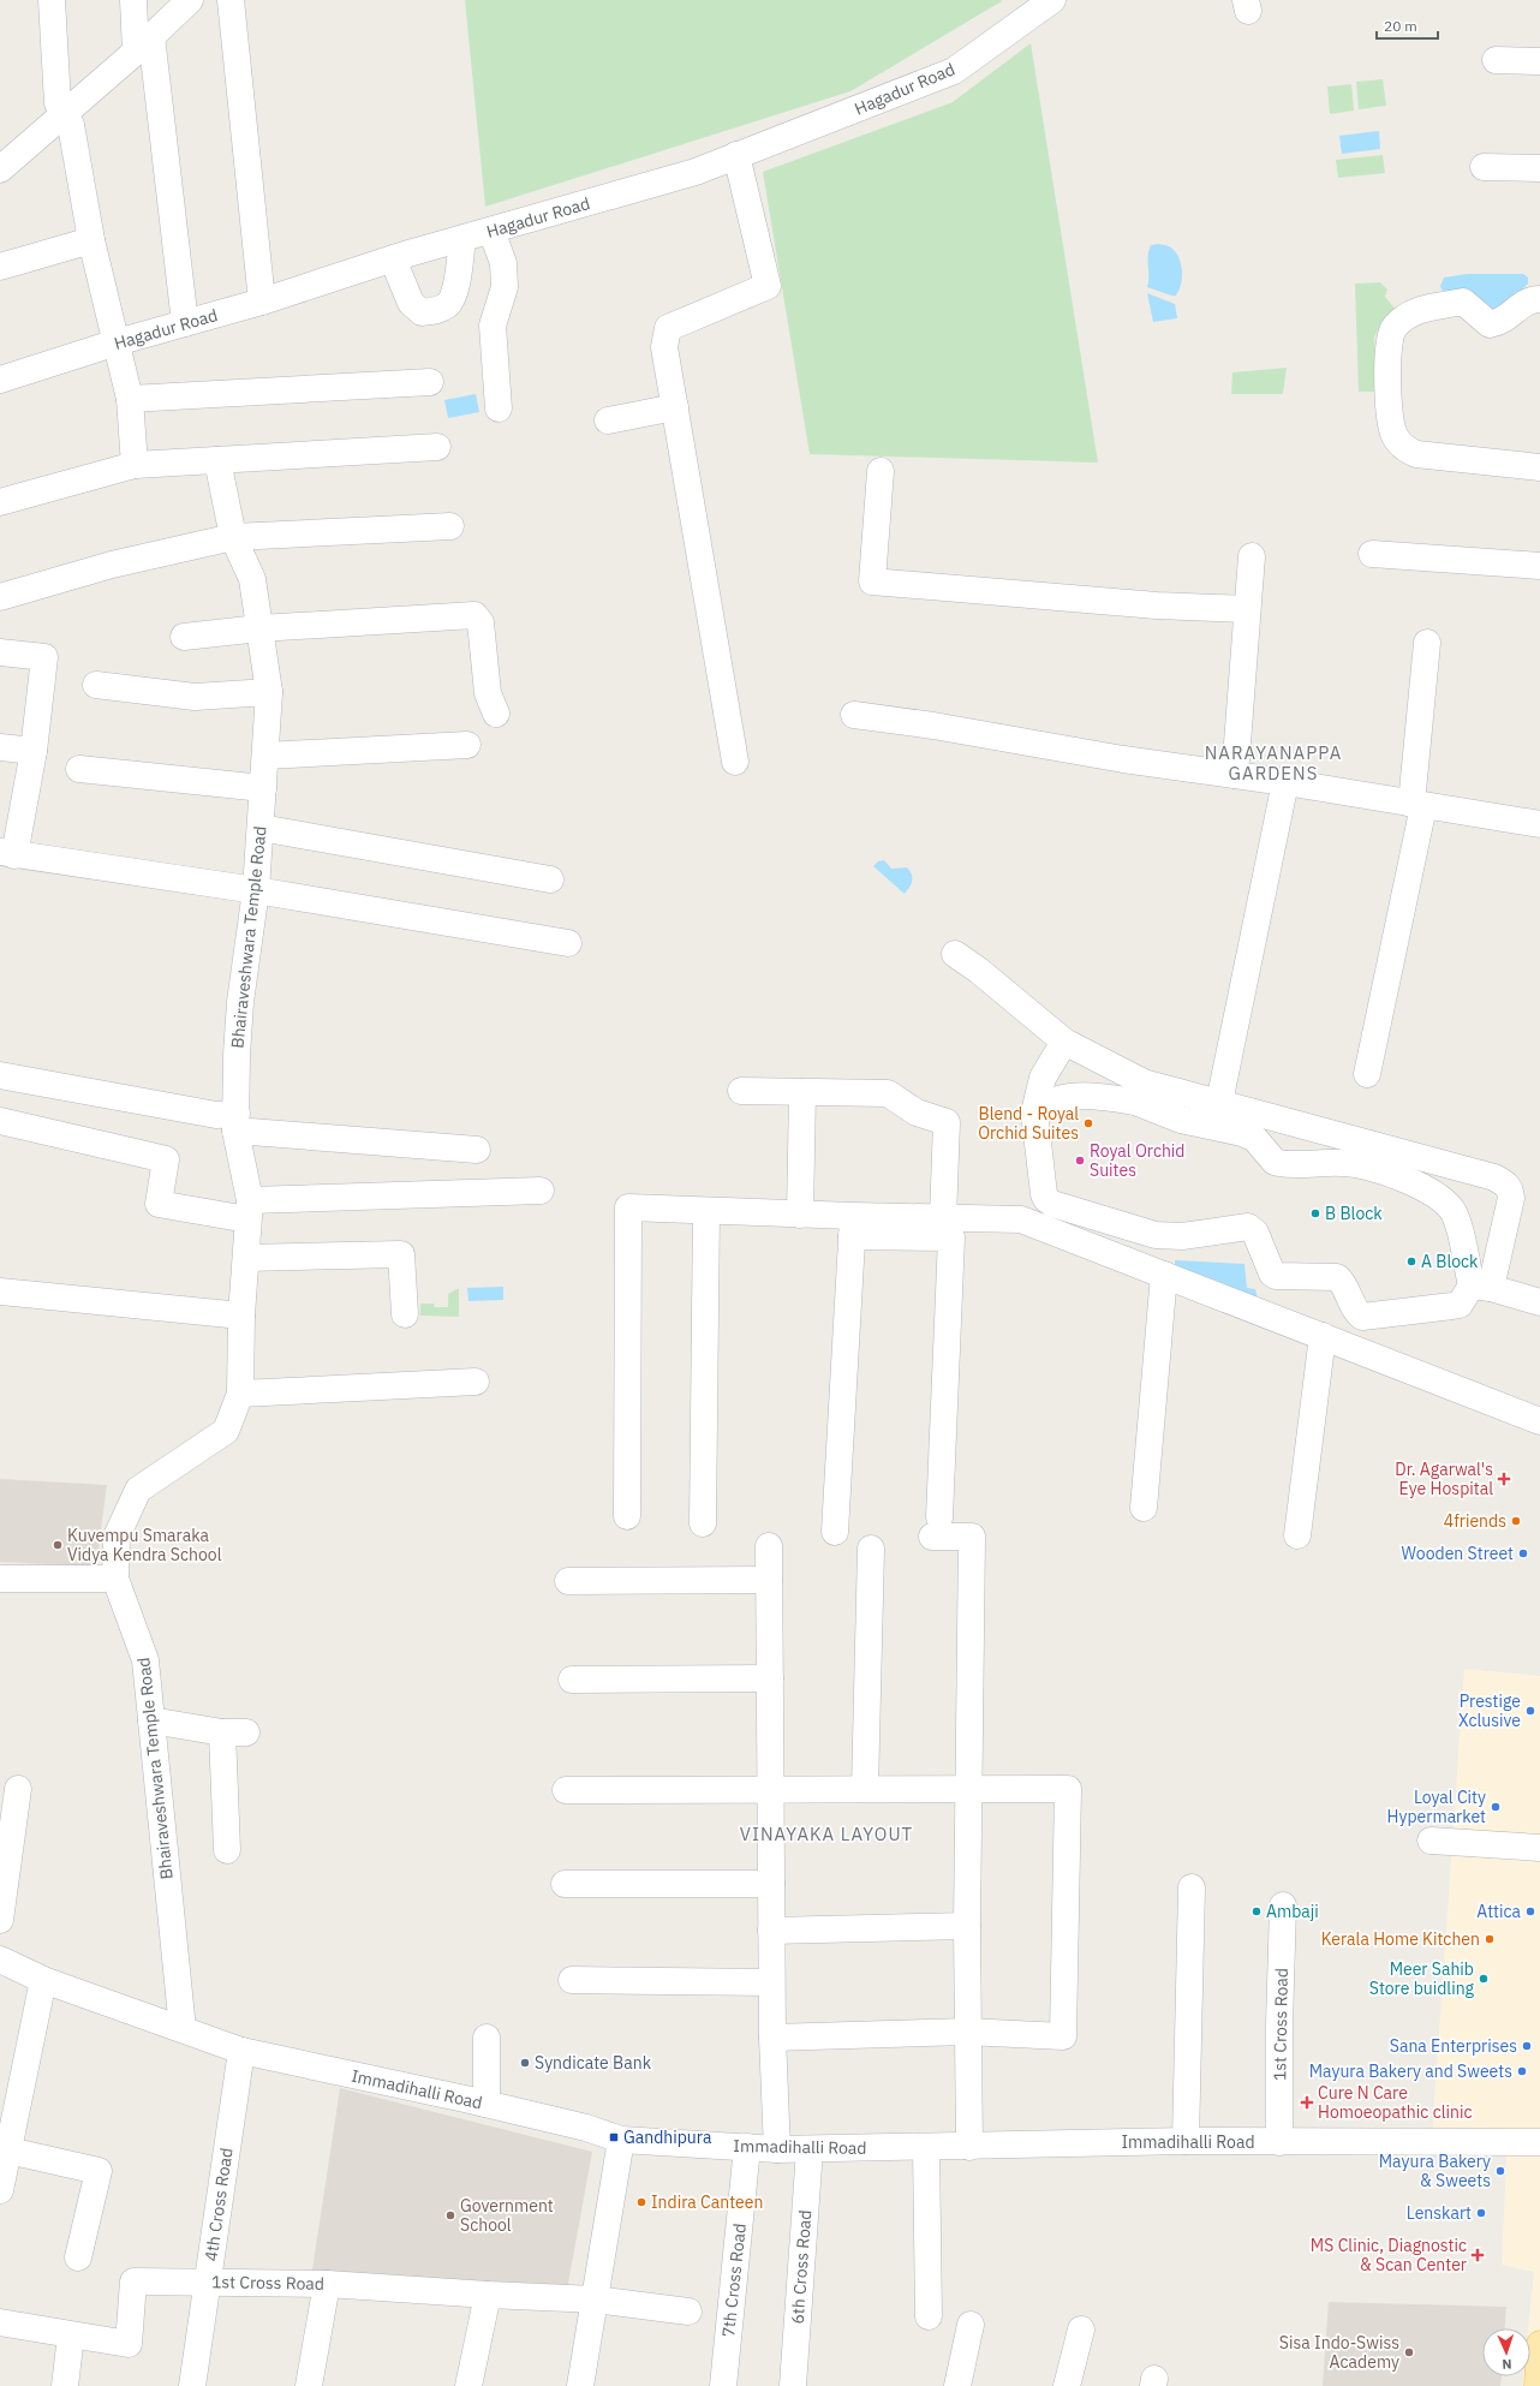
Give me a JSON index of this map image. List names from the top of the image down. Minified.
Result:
{"streets":{"street":["Hagadur Road","Bhairaveshwara Temple Road","1st Cross Road","Immadihalli Road","4th Cross Road","6th Cross Road","7th Cross Road"]},"crossings":[["Bhairaveshwara Temple Road","Immadihalli Road"],["1st Cross Road","Immadihalli Road"],["1st Cross Road","4th Cross Road"],["Immadihalli Road","4th Cross Road"],["Immadihalli Road","6th Cross Road"],["Immadihalli Road","7th Cross Road"]],"districts":["NARAYANAPPA GARDENS","VINAYAKA LAYOUT"],"places":{"other":["Blend - Royal Orchid Suites","Royal Orchid Suites","B Block","A Block","4friends","Kuvempu Smaraka Vidya Kendra School","Wooden Street","Prestige Xclusive","Loyal City Hypermarket","Ambaji","Attica","Kerala Home Kitchen","Meer Sahib Store buidling","Sana Enterprises","Syndicate Bank","Mayura Bakery and Sweets","Mayura Bakery & Sweets","Indira Canteen","Lenskart","Government School","Sisa Indo-Swiss Academy"],"health":["Dr. Agarwal's Eye Hospital","Cure N Care Homoeopathic clinic","MS Clinic, Diagnostic & Scan Center"],"transit":["Gandhipura"]},"scale_bar":"20 m","north":"bottom"}
